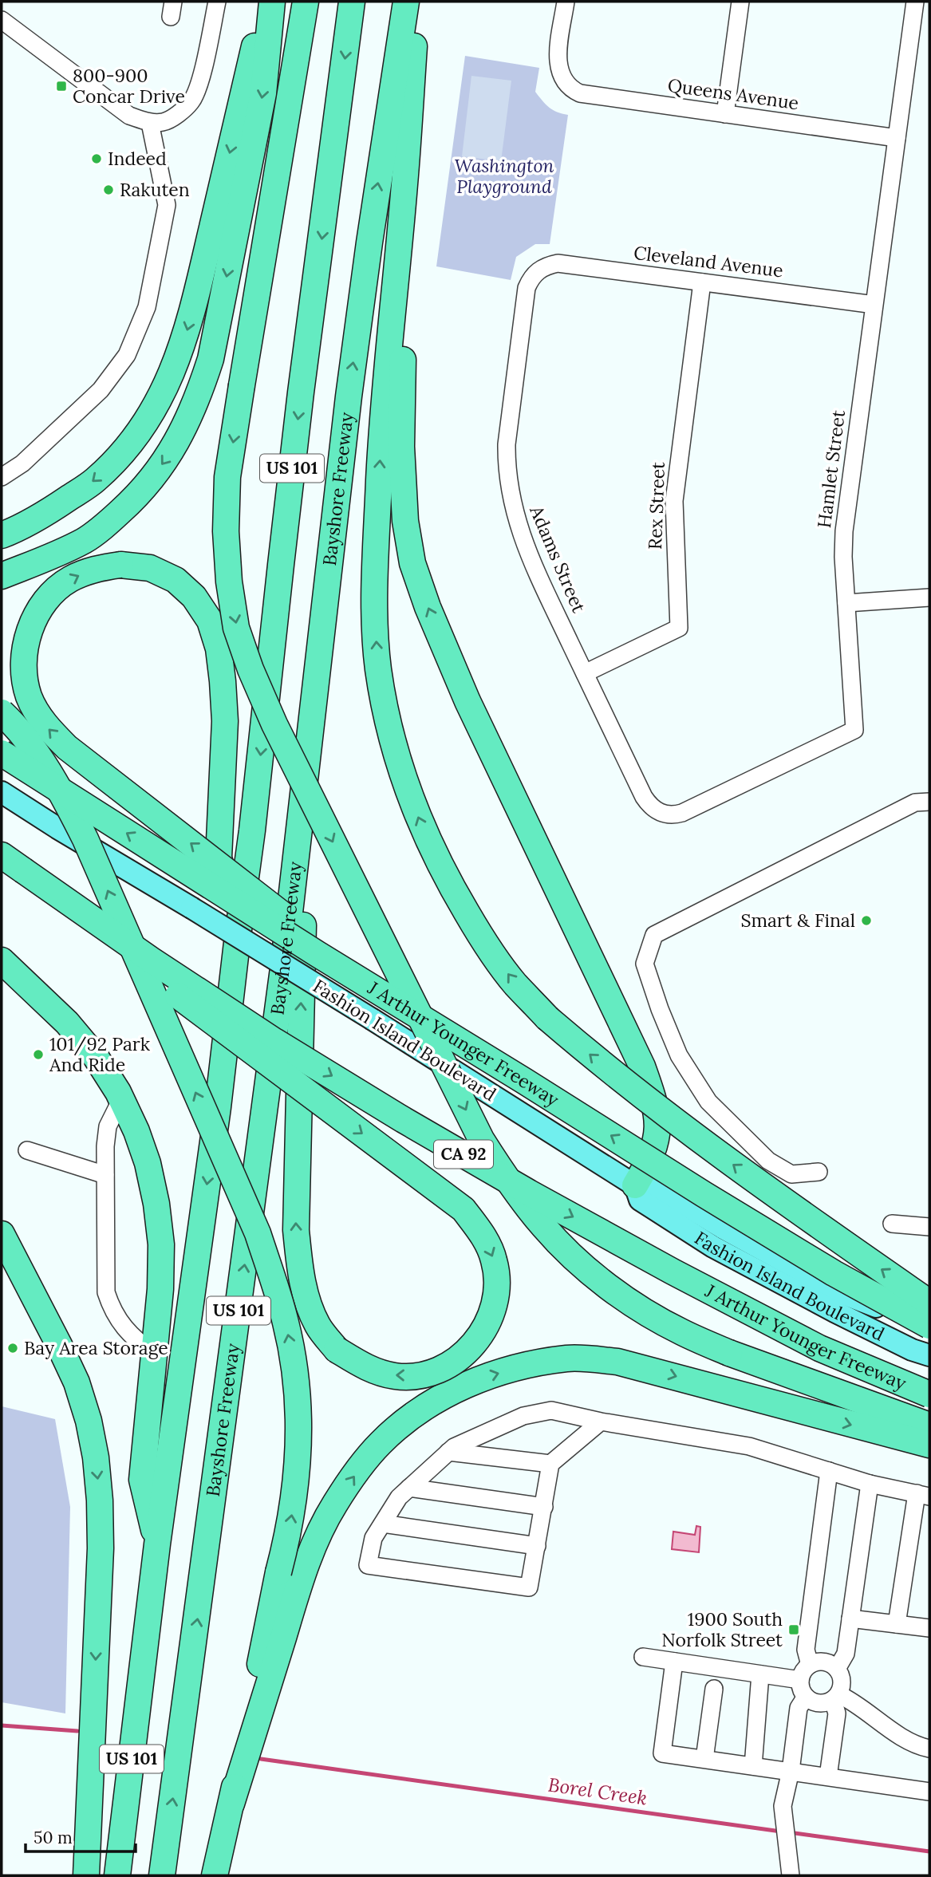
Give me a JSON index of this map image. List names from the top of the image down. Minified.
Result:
{"streets":{"highway":["US 101","Bayshore Freeway","J Arthur Younger Freeway","CA 92"],"main road":["Fashion Island Boulevard"],"street":["Queens Avenue","Cleveland Avenue","Hamlet Street","Rex Street","Adams Street"]},"crossings":[["Queens Avenue","Hamlet Street"],["Cleveland Avenue","Hamlet Street"],["Cleveland Avenue","Rex Street"],["Cleveland Avenue","Adams Street"],["Hamlet Street","Adams Street"],["Rex Street","Adams Street"],["Fashion Island Boulevard","J Arthur Younger Freeway"]],"water":["Borel Creek"],"parks":["Washington Playground"],"places":{"transit":["800-900 Concar Drive","1900 South Norfolk Street"],"other":["Indeed","Rakuten","Smart & Final","101/92 Park And Ride","Bay Area Storage"]},"scale_bar":"50 m"}
